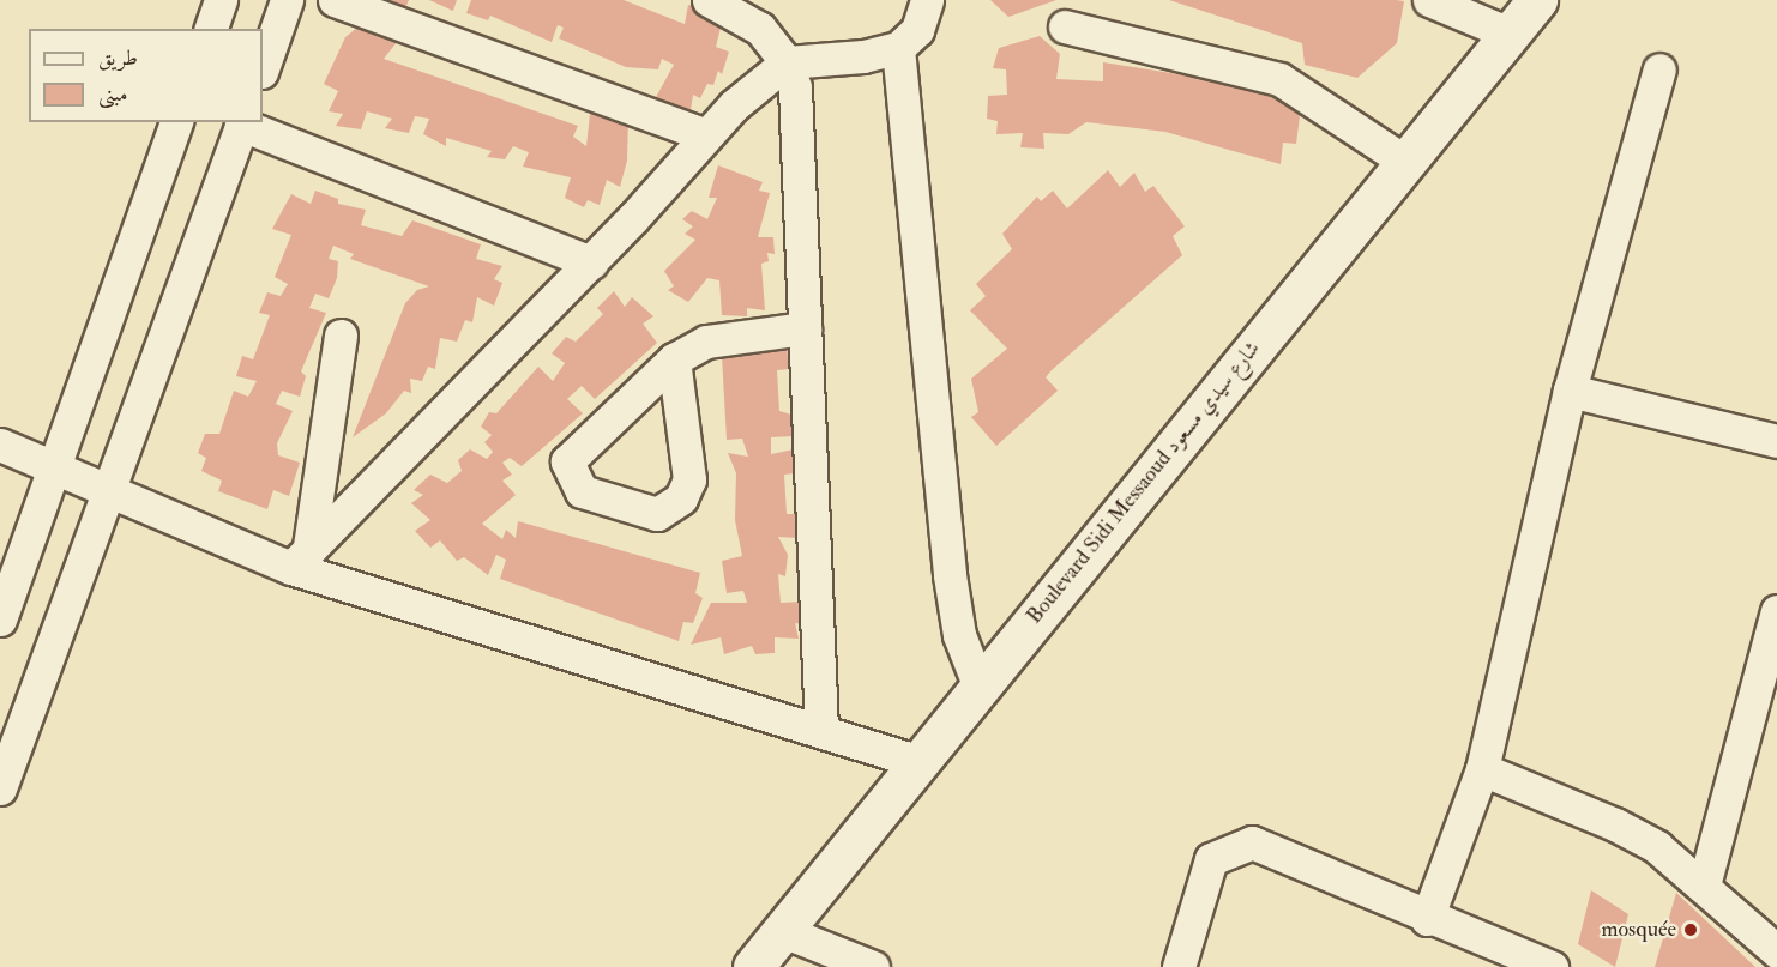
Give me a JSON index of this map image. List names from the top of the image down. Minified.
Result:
{"streets":{"street":["Boulevard Sidi Messaoud شارع سيدي مسعود"]},"places":["mosquée"],"legend":["طريق","مبنى"]}
